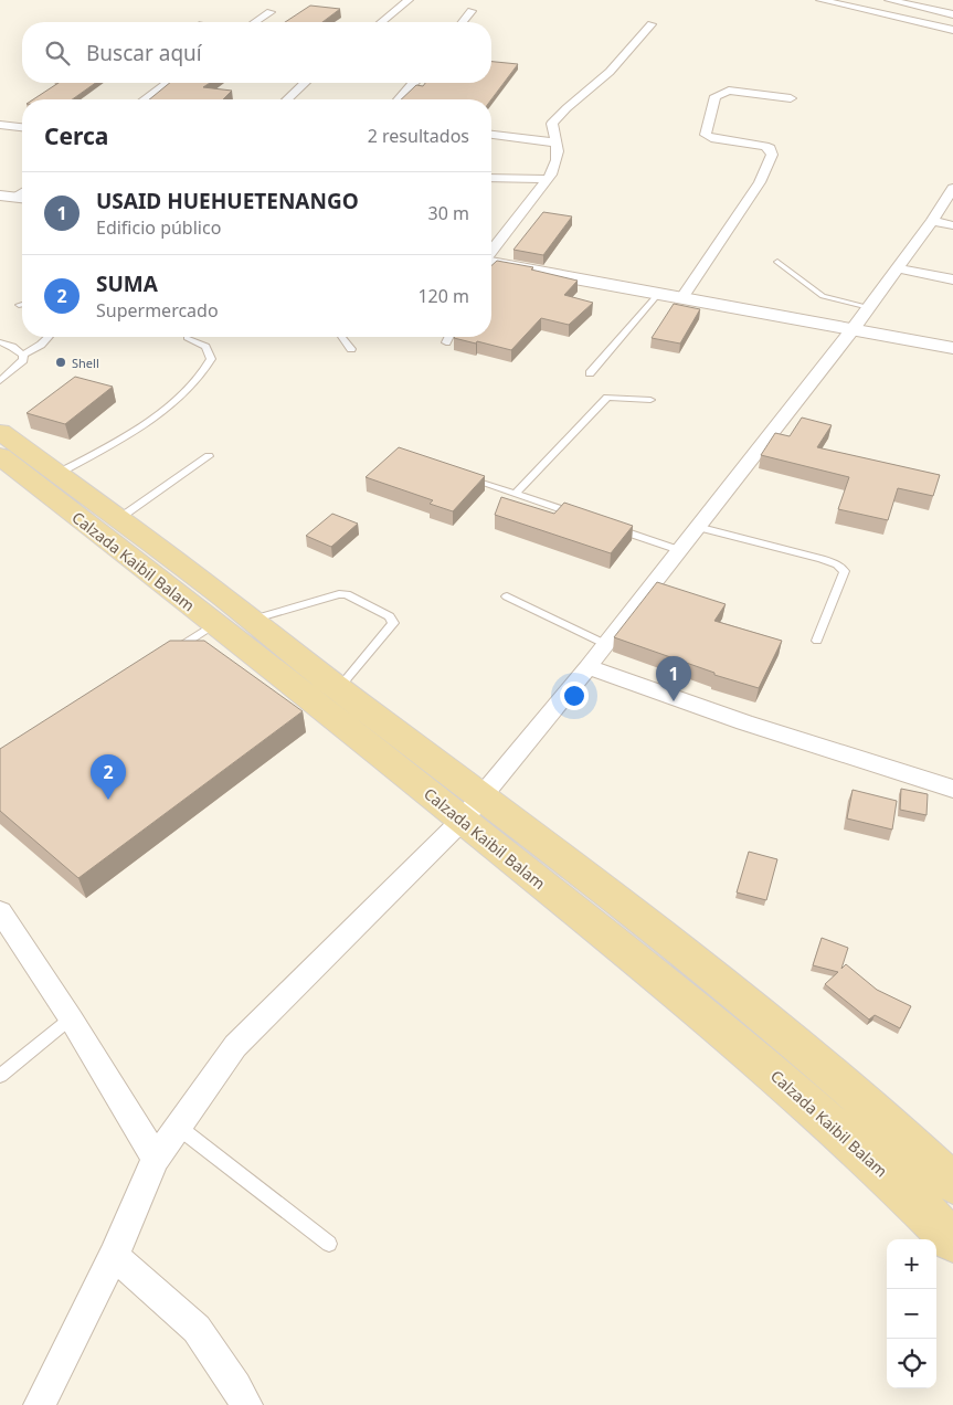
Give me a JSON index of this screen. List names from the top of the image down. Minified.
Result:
{"streets":{"main road":["Calzada Kaibil Balam"]},"places":["Shell"],"page":{"search":"Buscar aquí","heading":["Cerca","2 resultados"],"list":[{"mark":"1","name":"USAID HUEHUETENANGO","note":"Edificio público","value":"30 m"},{"mark":"2","name":"SUMA","note":"Supermercado","value":"120 m"}],"pins":["1","2"],"map_buttons":["+","−"]}}
